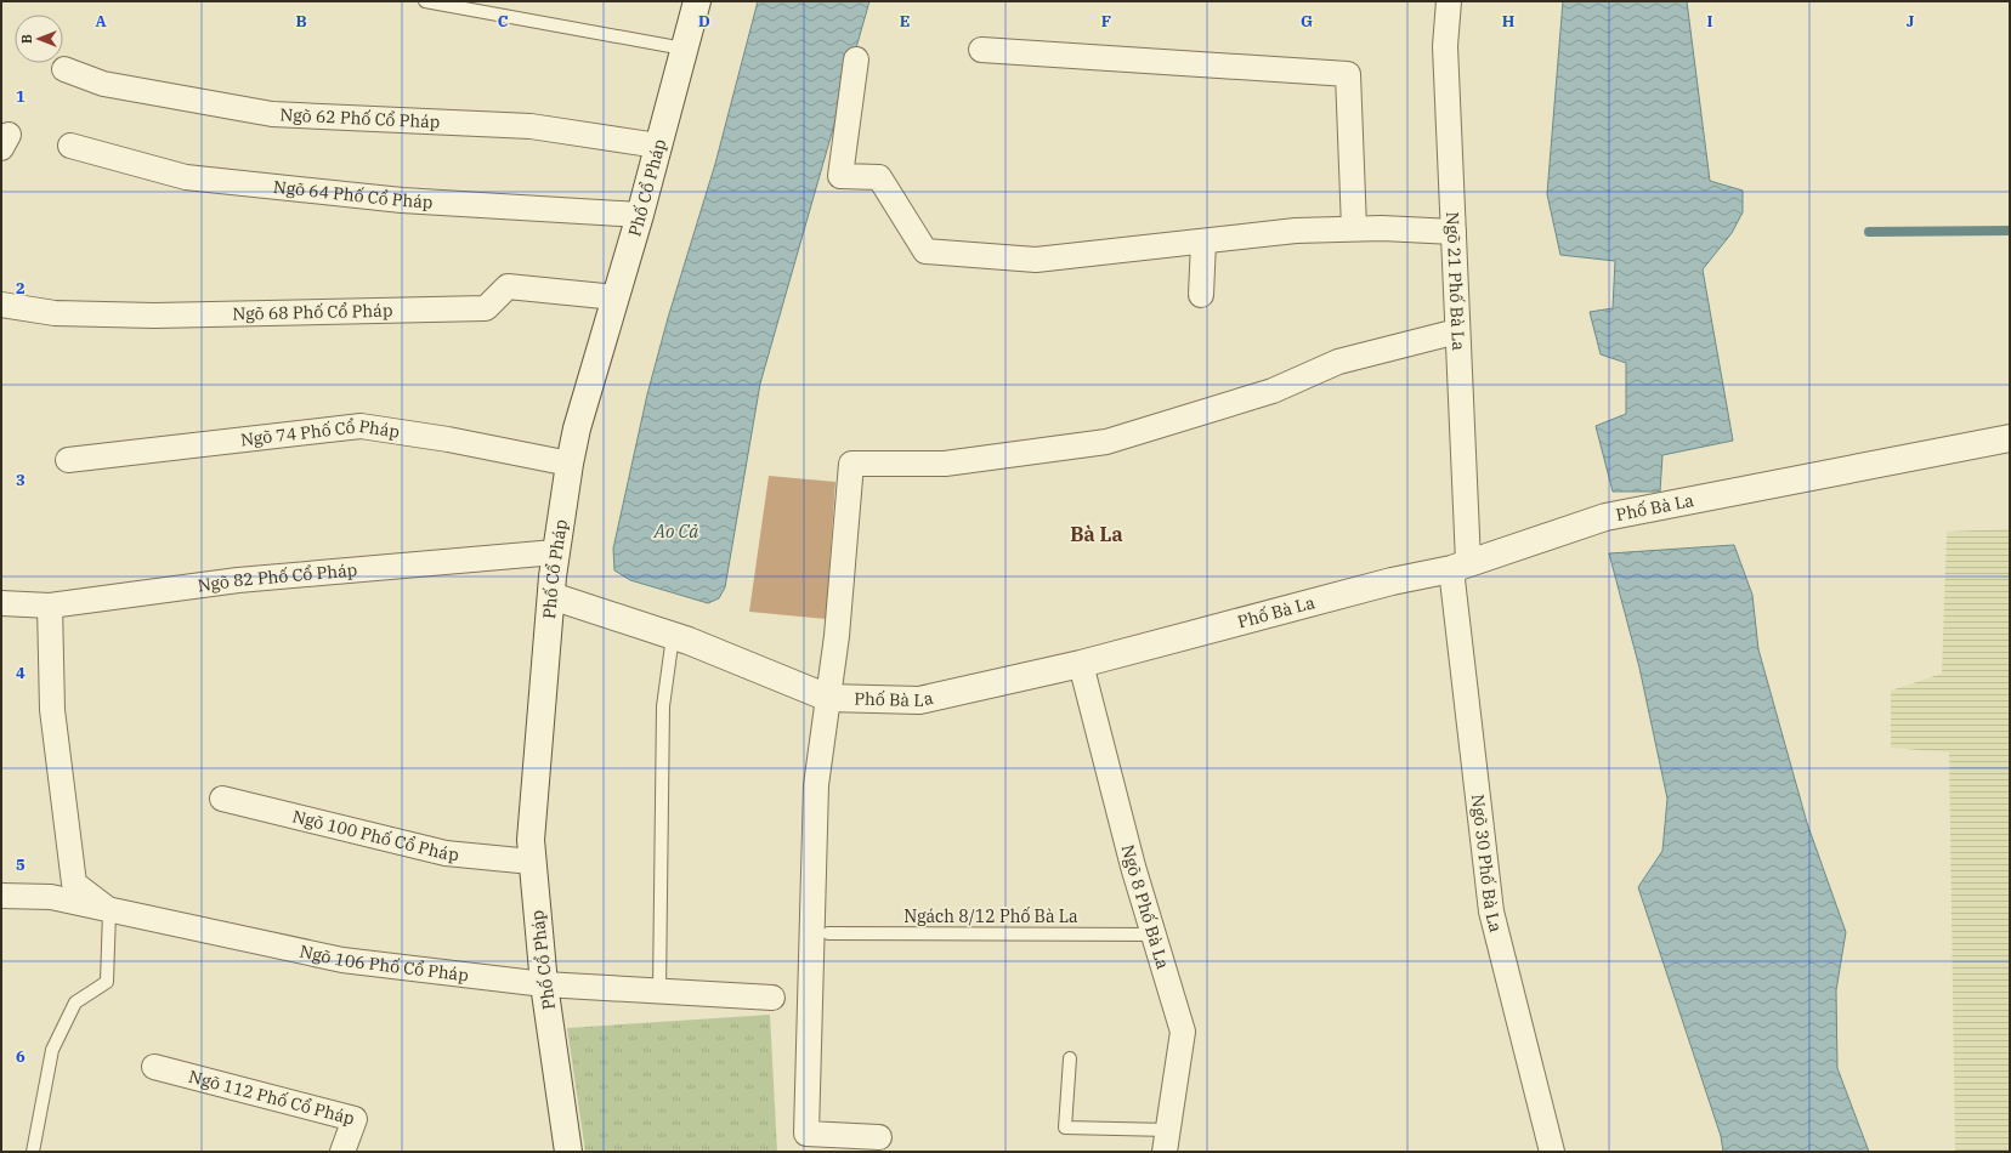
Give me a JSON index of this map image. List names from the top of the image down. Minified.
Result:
{"streets":{"street":["Ngõ 62 Phố Cổ Pháp","Phố Cổ Pháp","Ngõ 64 Phố Cổ Pháp","Ngõ 21 Phố Bà La","Ngõ 68 Phố Cổ Pháp","Ngõ 74 Phố Cổ Pháp","Phố Bà La","Ngõ 82 Phố Cổ Pháp","Ngõ 100 Phố Cổ Pháp","Ngõ 30 Phố Bà La","Ngõ 8 Phố Bà La","Ngõ 106 Phố Cổ Pháp","Ngõ 112 Phố Cổ Pháp"],"lane":["Ngách 8/12 Phố Bà La"]},"crossings":[["Ngõ 62 Phố Cổ Pháp","Phố Cổ Pháp"],["Phố Cổ Pháp","Ngõ 64 Phố Cổ Pháp"],["Phố Cổ Pháp","Ngõ 68 Phố Cổ Pháp"],["Phố Cổ Pháp","Ngõ 74 Phố Cổ Pháp"],["Phố Cổ Pháp","Phố Bà La"],["Phố Cổ Pháp","Ngõ 82 Phố Cổ Pháp"],["Phố Cổ Pháp","Ngõ 100 Phố Cổ Pháp"],["Phố Cổ Pháp","Ngõ 106 Phố Cổ Pháp"],["Ngõ 21 Phố Bà La","Phố Bà La"],["Ngõ 21 Phố Bà La","Ngõ 30 Phố Bà La"],["Phố Bà La","Ngõ 30 Phố Bà La"],["Phố Bà La","Ngõ 8 Phố Bà La"],["Ngõ 8 Phố Bà La","Ngách 8/12 Phố Bà La"]],"districts":["Bà La"],"water":["Ao Cả"],"north":"left","grid":{"columns":["A","B","C","D","E","F","G","H","I","J"],"rows":["1","2","3","4","5","6"]}}
